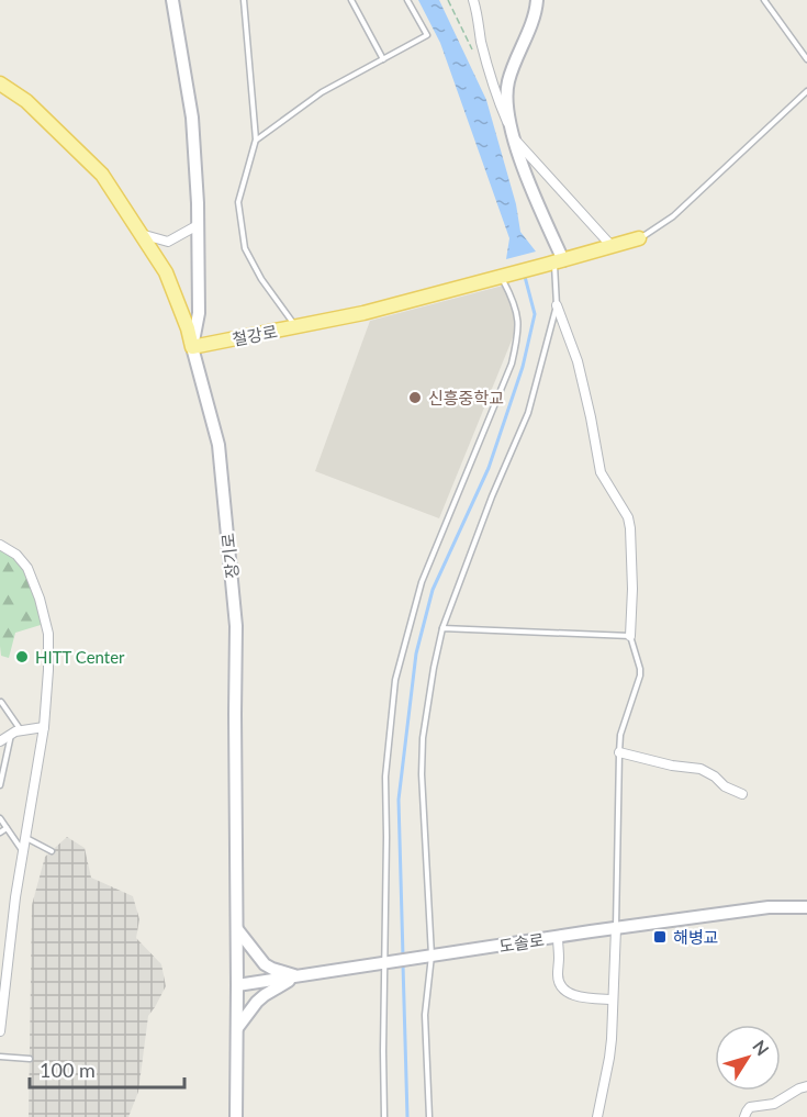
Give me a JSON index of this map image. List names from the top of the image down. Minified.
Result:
{"streets":{"main road":["철강로","장기로","도솔로"]},"crossings":[["철강로","장기로"],["장기로","도솔로"]],"places":{"other":["신흥중학교","HITT Center"],"transit":["해병교"]},"scale_bar":"100 m","north":"top right"}
